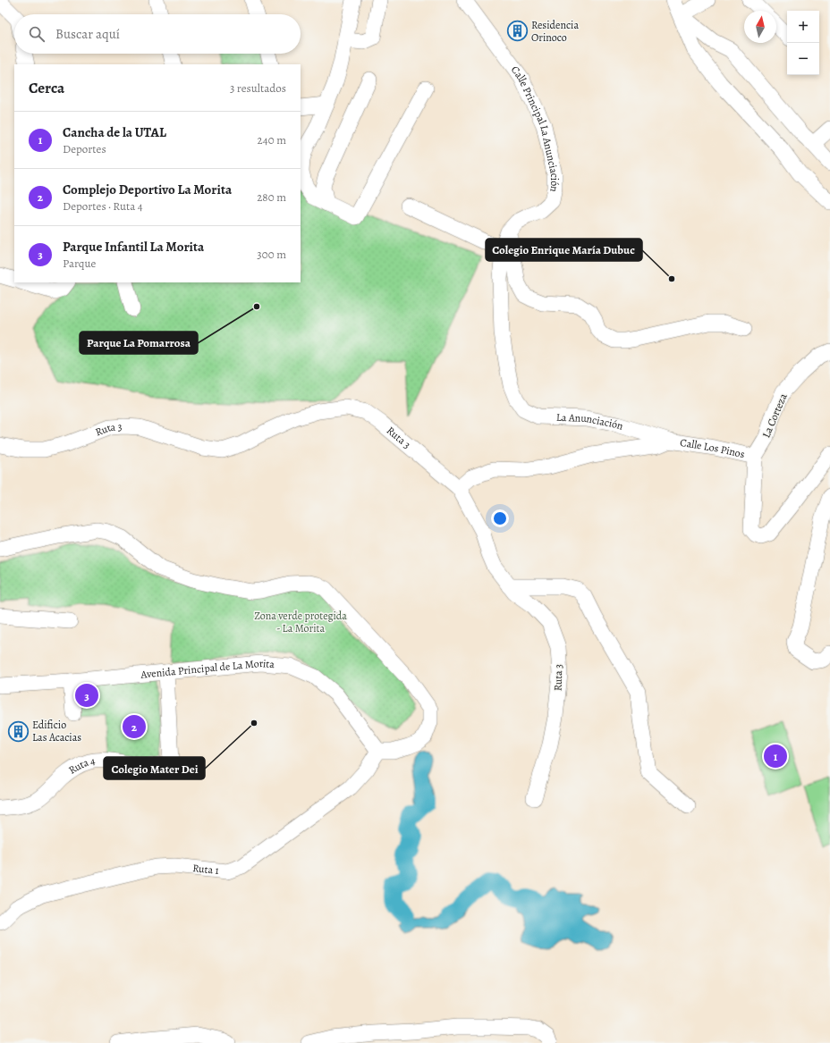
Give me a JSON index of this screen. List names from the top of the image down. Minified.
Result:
{"streets":{"street":["Calle Principal La Anunciación","La Corteza","La Anunciación","Ruta 3","Calle Los Pinos","Avenida Principal de La Morita","Ruta 4","Ruta 1"]},"crossings":[["La Corteza","Calle Los Pinos"],["La Anunciación","Calle Los Pinos"],["Avenida Principal de La Morita","Ruta 4"],["Avenida Principal de La Morita","Ruta 1"]],"parks":["Zona verde protegida - La Morita"],"places":{"building":["Residencia Orinoco","Edificio Las Acacias"],"other":["Colegio Enrique María Dubuc","Parque La Pomarrosa","Colegio Mater Dei"]},"north":"top","page":{"map_buttons":["+","−"],"search":"Buscar aquí","heading":["Cerca","3 resultados"],"list":[{"mark":"1","name":"Cancha de la UTAL","note":"Deportes","value":"240 m"},{"mark":"2","name":"Complejo Deportivo La Morita","note":"Deportes · Ruta 4","value":"280 m"},{"mark":"3","name":"Parque Infantil La Morita","note":"Parque","value":"300 m"}],"pins":["3","2","1"]}}
